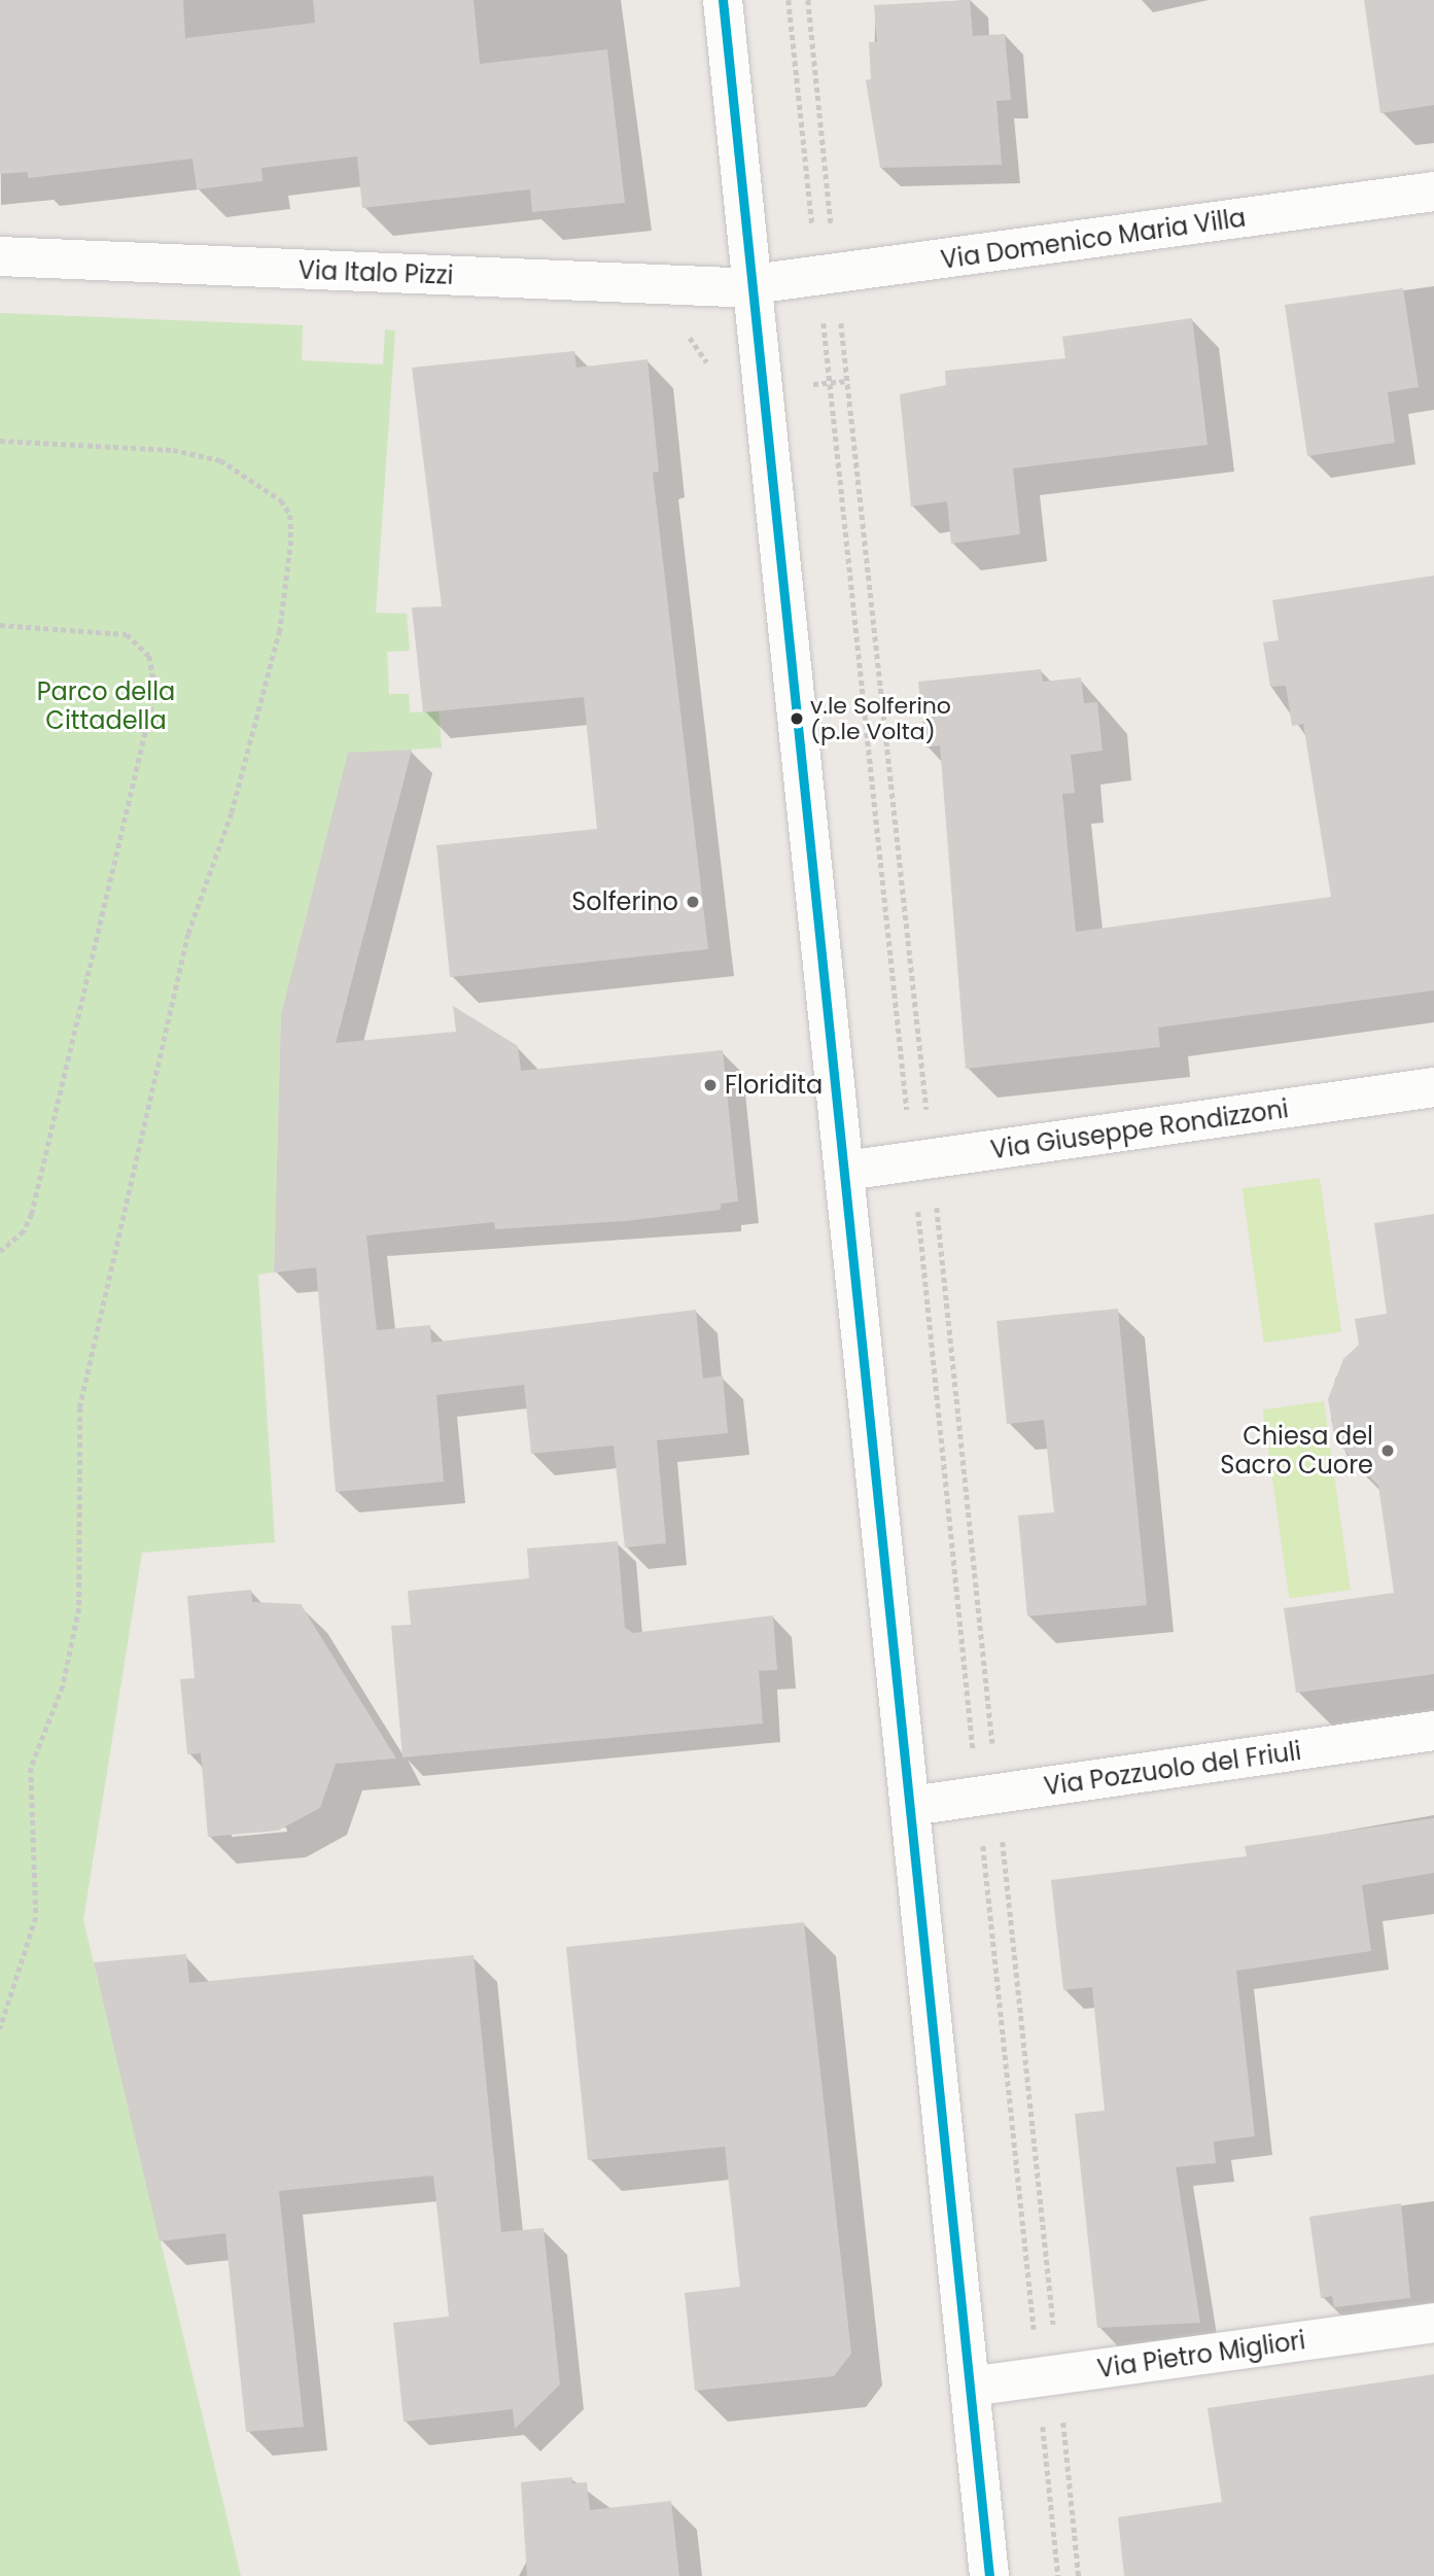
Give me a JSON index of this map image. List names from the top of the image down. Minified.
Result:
{"streets":{"street":["Via Domenico Maria Villa","Via Italo Pizzi","Via Giuseppe Rondizzoni","Via Pozzuolo del Friuli","Via Pietro Migliori"]},"crossings":[["Via Domenico Maria Villa","Via Italo Pizzi"]],"parks":["Parco della Cittadella"],"places":["v.le Solferino (p.le Volta)","Solferino","Floridita","Chiesa del Sacro Cuore"]}
